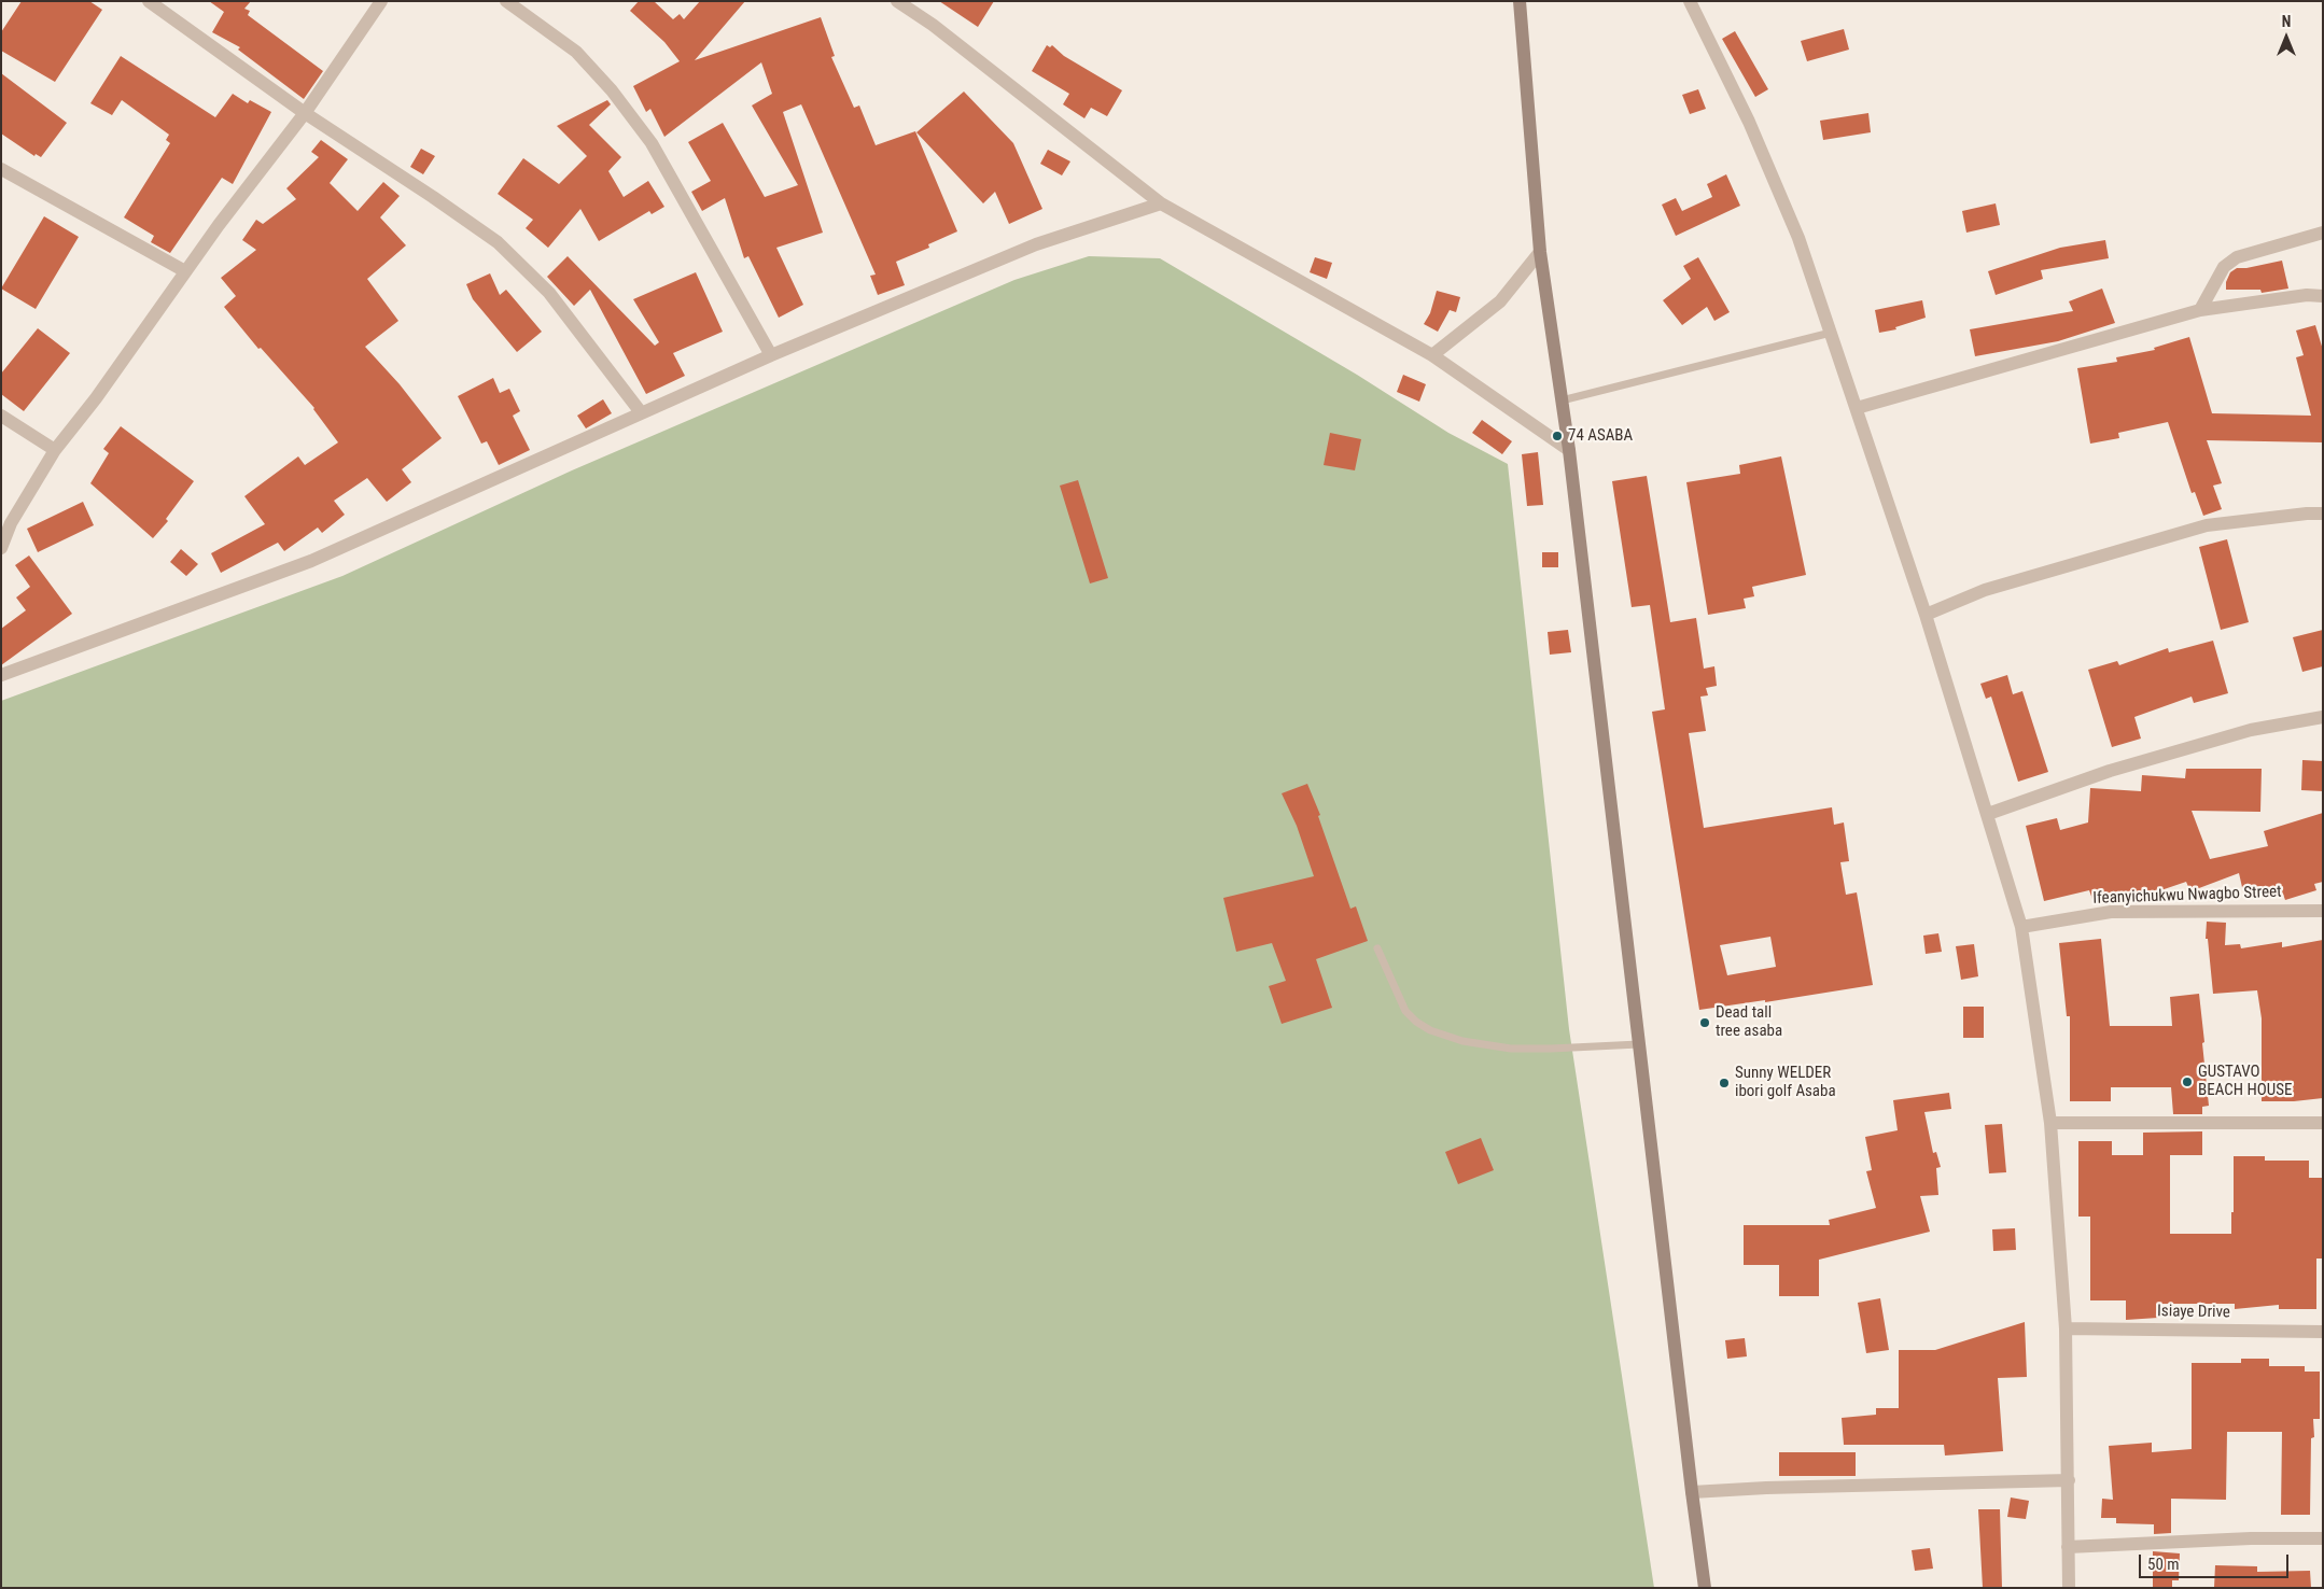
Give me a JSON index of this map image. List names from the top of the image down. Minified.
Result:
{"streets":{"street":["Ifeanyichukwu Nwagbo Street","Isiaye Drive"]},"places":["74 ASABA","Dead tall tree asaba","GUSTAVO BEACH HOUSE","Sunny WELDER ibori golf Asaba"],"scale_bar":"50 m","north":"top"}
